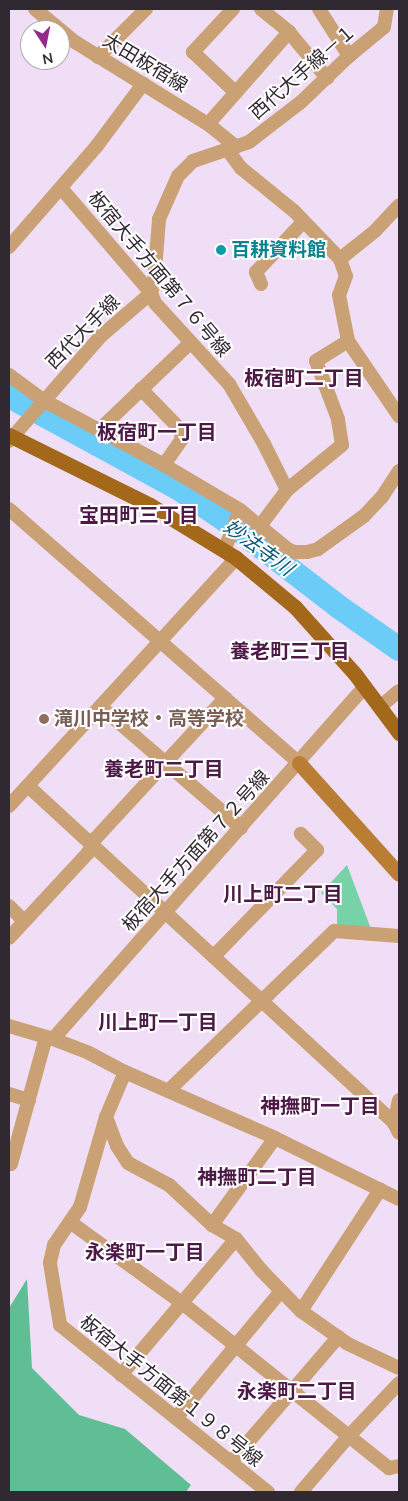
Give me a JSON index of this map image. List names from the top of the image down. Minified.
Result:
{"streets":{"street":["太田板宿線","西代大手線－１","板宿大手方面第７６号線","西代大手線","板宿大手方面第７２号線","板宿大手方面第１９８号線"]},"crossings":[["太田板宿線","西代大手線－１"],["西代大手線－１","板宿大手方面第７６号線"],["西代大手線－１","西代大手線"],["板宿大手方面第７６号線","西代大手線"]],"districts":["板宿町二丁目","板宿町一丁目","宝田町三丁目","養老町三丁目","養老町二丁目","川上町二丁目","川上町一丁目","神撫町一丁目","神撫町二丁目","永楽町一丁目","永楽町二丁目"],"water":["妙法寺川"],"places":["百耕資料館","滝川中学校・高等学校"],"north":"bottom"}
